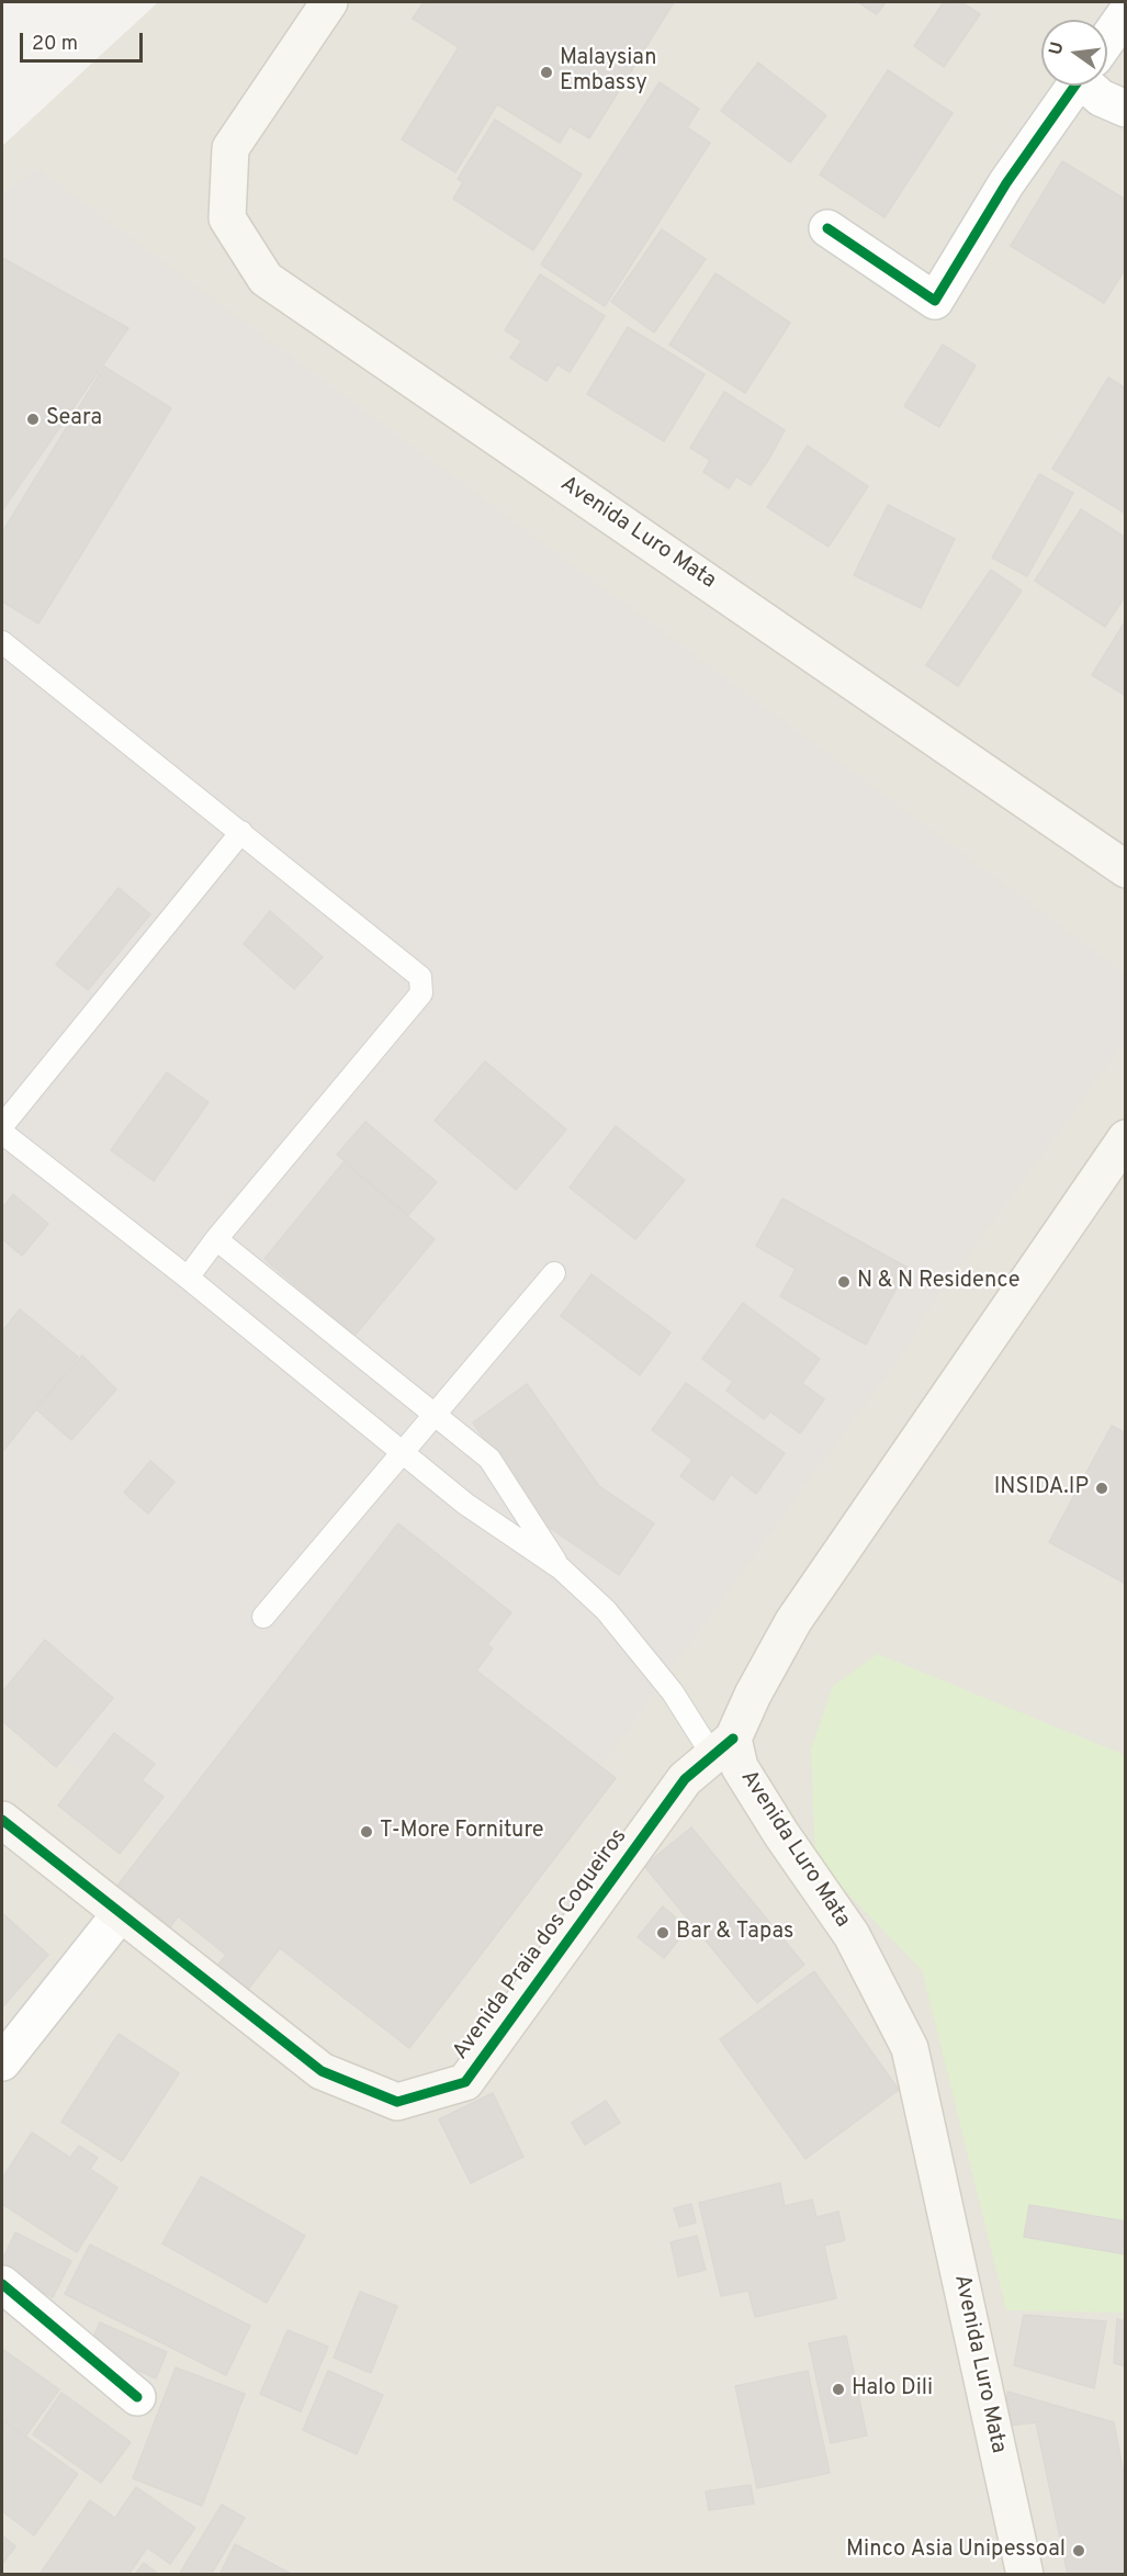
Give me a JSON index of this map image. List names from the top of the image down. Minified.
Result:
{"streets":{"main road":["Avenida Luro Mata","Avenida Praia dos Coqueiros"]},"crossings":[["Avenida Luro Mata","Avenida Praia dos Coqueiros"]],"places":["Malaysian Embassy","Seara","N & N Residence","INSIDA.IP","T-More Forniture","Bar & Tapas","Halo Dili","Minco Asia Unipessoal"],"scale_bar":"20 m","north":"left"}
